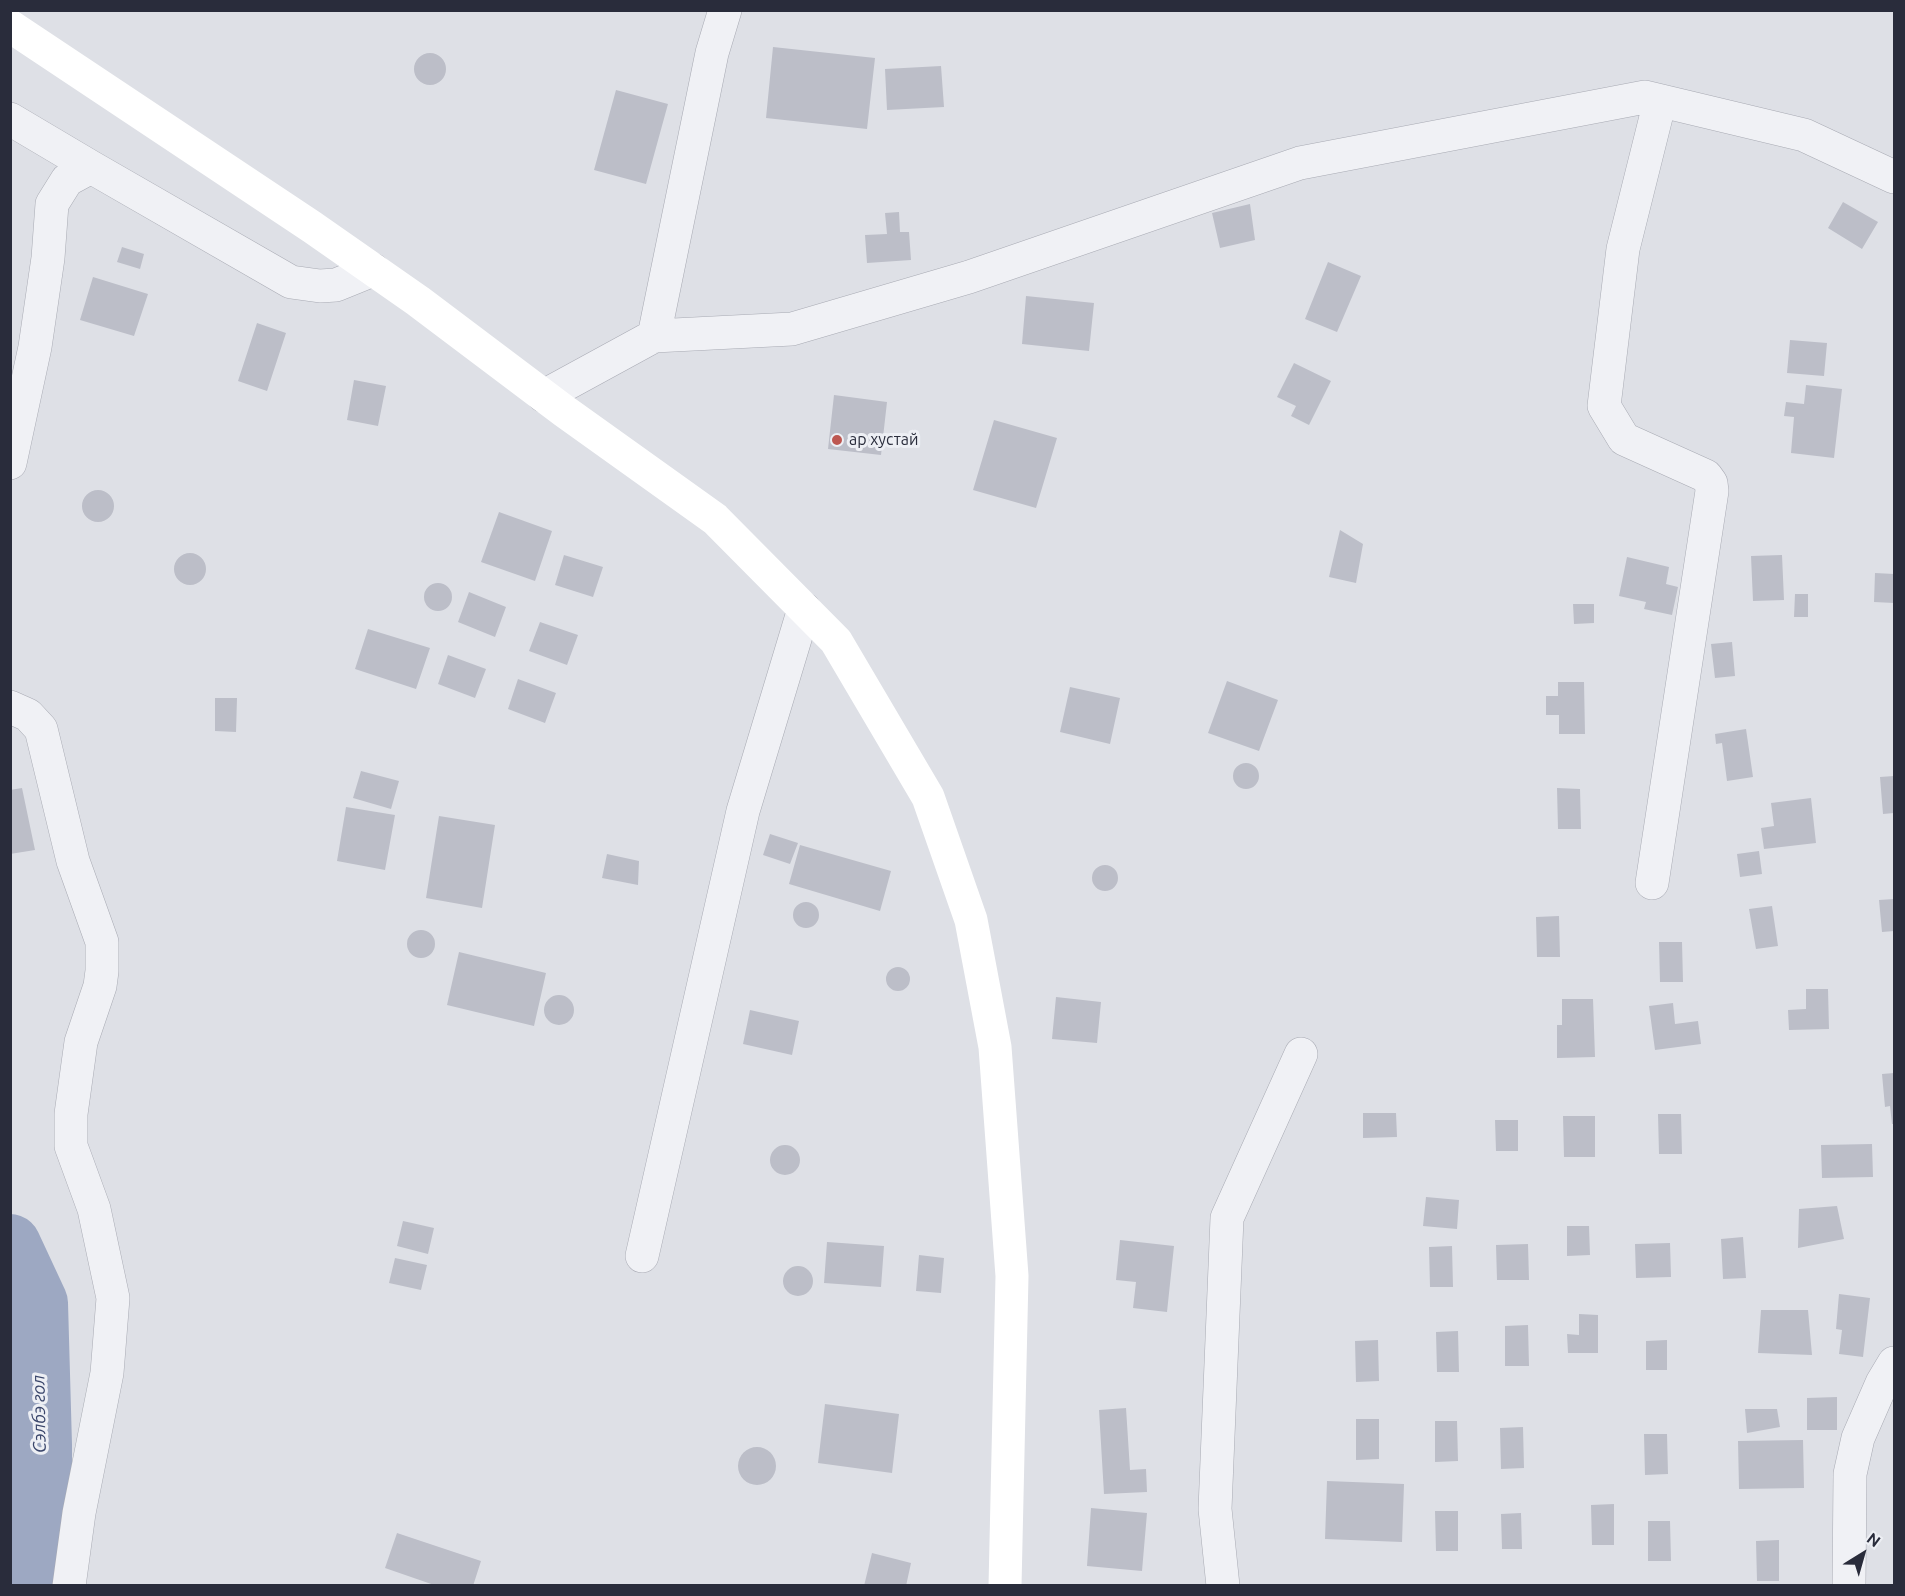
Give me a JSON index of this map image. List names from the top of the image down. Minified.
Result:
{"water":["Сэлбэ гол"],"places":["ар хустай"],"north":"top right"}
